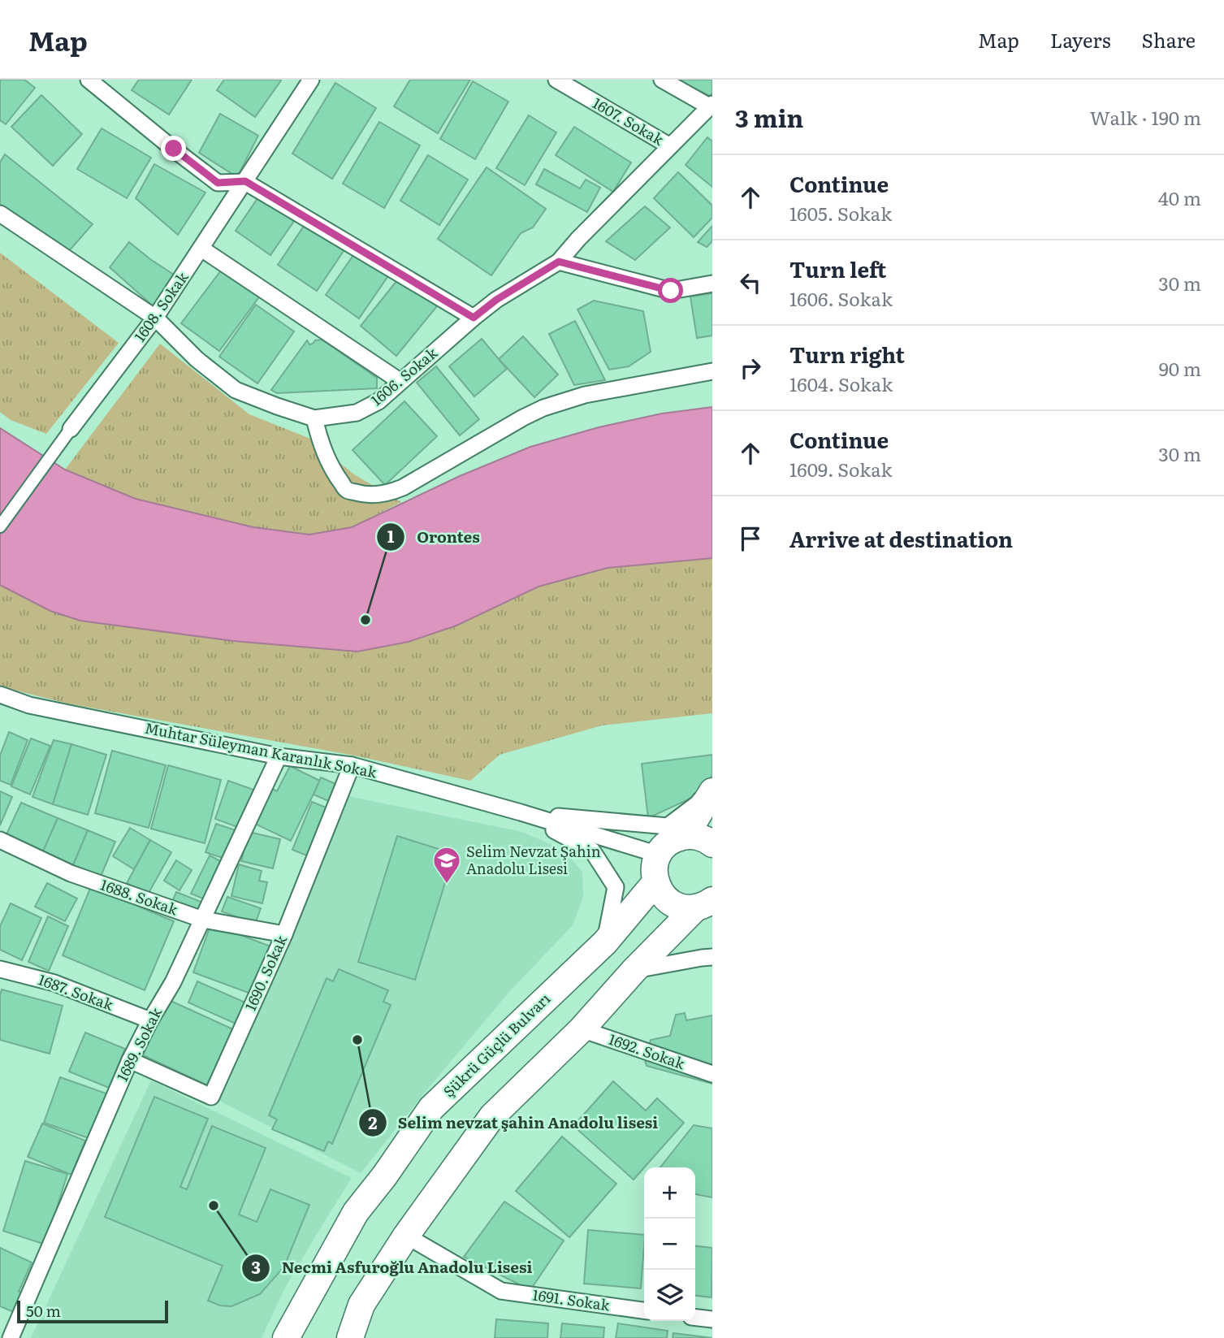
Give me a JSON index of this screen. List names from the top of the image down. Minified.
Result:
{"streets":{"main road":["Şükrü Güçlü Bulvarı"],"street":["1607. Sokak","1608. Sokak","1606. Sokak","Muhtar Süleyman Karanlık Sokak","1688. Sokak","1690. Sokak","1687. Sokak","1689. Sokak","1692. Sokak","1691. Sokak"]},"crossings":[["1607. Sokak","1606. Sokak"],["1608. Sokak","1606. Sokak"],["Muhtar Süleyman Karanlık Sokak","1690. Sokak"],["Muhtar Süleyman Karanlık Sokak","1689. Sokak"],["Muhtar Süleyman Karanlık Sokak","Şükrü Güçlü Bulvarı"],["1688. Sokak","1690. Sokak"],["1688. Sokak","1689. Sokak"],["1690. Sokak","1689. Sokak"],["1687. Sokak","1689. Sokak"]],"places":{"other":["Orontes","Selim nevzat şahin Anadolu lisesi","Necmi Asfuroğlu Anadolu Lisesi"],"school or university":["Selim Nevzat Şahin Anadolu Lisesi"]},"scale_bar":"50 m","page":{"header":"Map","nav":["Map","Layers","Share"],"heading":["3 min","Walk · 190 m"],"list":[["Continue","1605. Sokak","40 m"],["Turn left","1606. Sokak","30 m"],["Turn right","1604. Sokak","90 m"],["Continue","1609. Sokak","30 m"],"Arrive at destination"],"map_buttons":["+","−"],"scale":"50 m"}}
